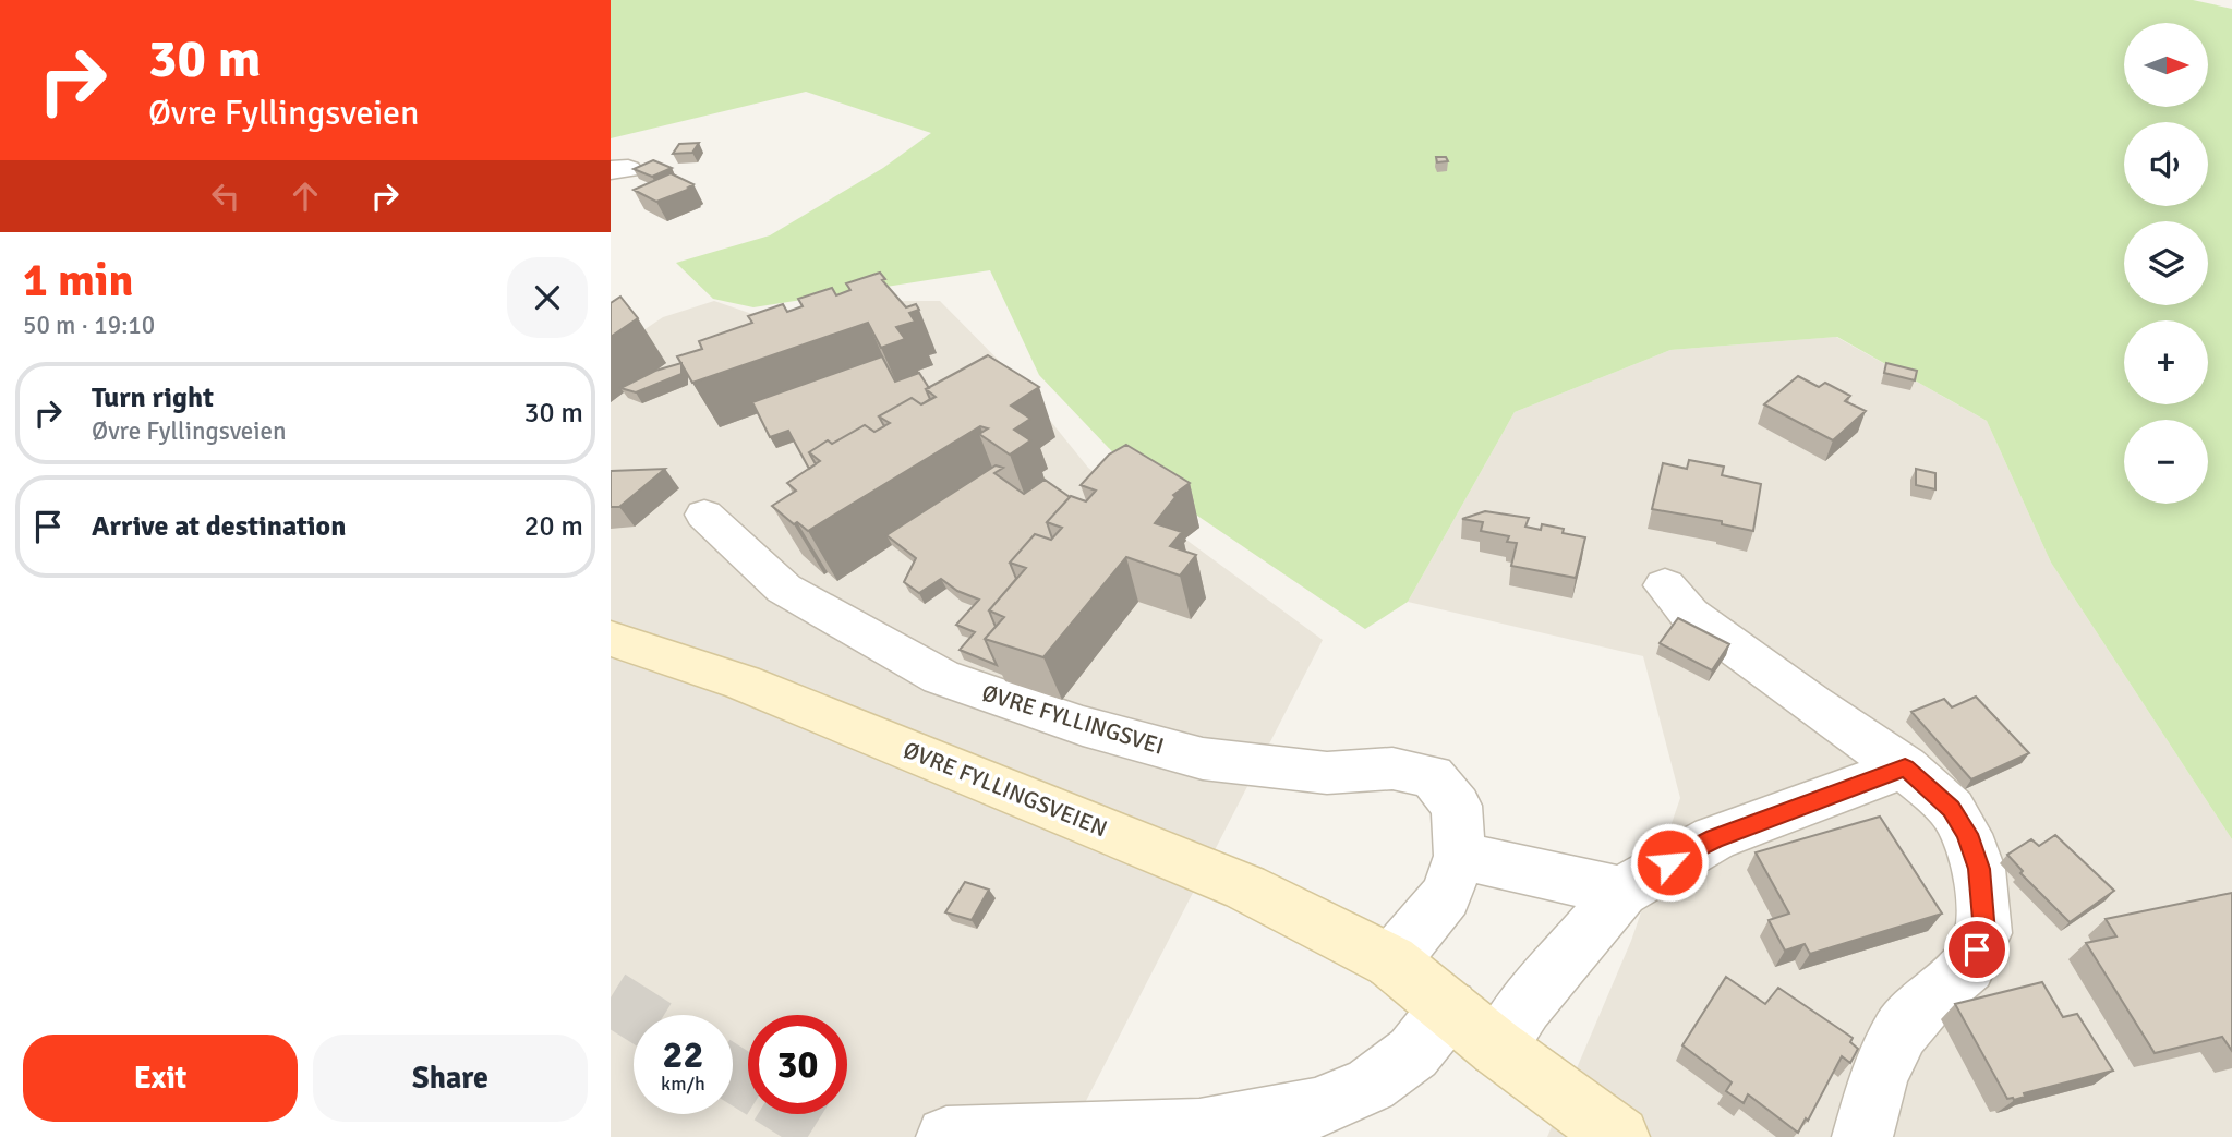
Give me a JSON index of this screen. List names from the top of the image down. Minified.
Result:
{"streets":{"main road":["ØVRE FYLLINGSVEIEN"],"street":["ØVRE FYLLINGSVEI"]},"north":"right","page":{"turn":["30 m","Øvre Fyllingsveien"],"map_buttons":["+","−"],"heading":["1 min","50 m · 19:10"],"list":[{"name":"Turn right","note":"Øvre Fyllingsveien","value":"30 m"},{"name":"Arrive at destination","value":"20 m"}],"speed":"22 km/h","limit":"30","buttons":["Exit","Share"]}}
